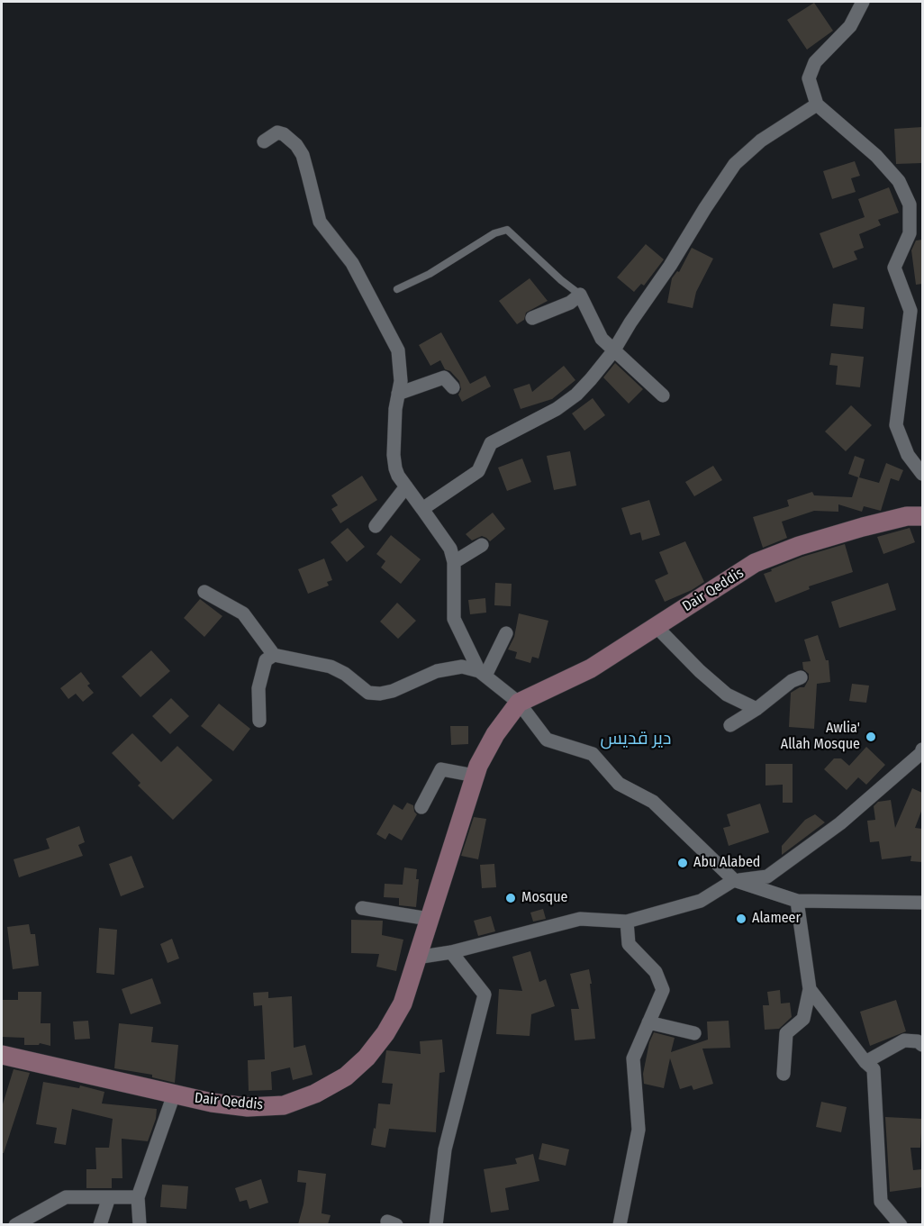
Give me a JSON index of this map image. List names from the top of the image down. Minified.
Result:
{"streets":{"main road":["Dair Qeddis"]},"districts":["دير قديس"],"places":["Awlia' Allah Mosque","Abu Alabed","Mosque","Alameer"]}
